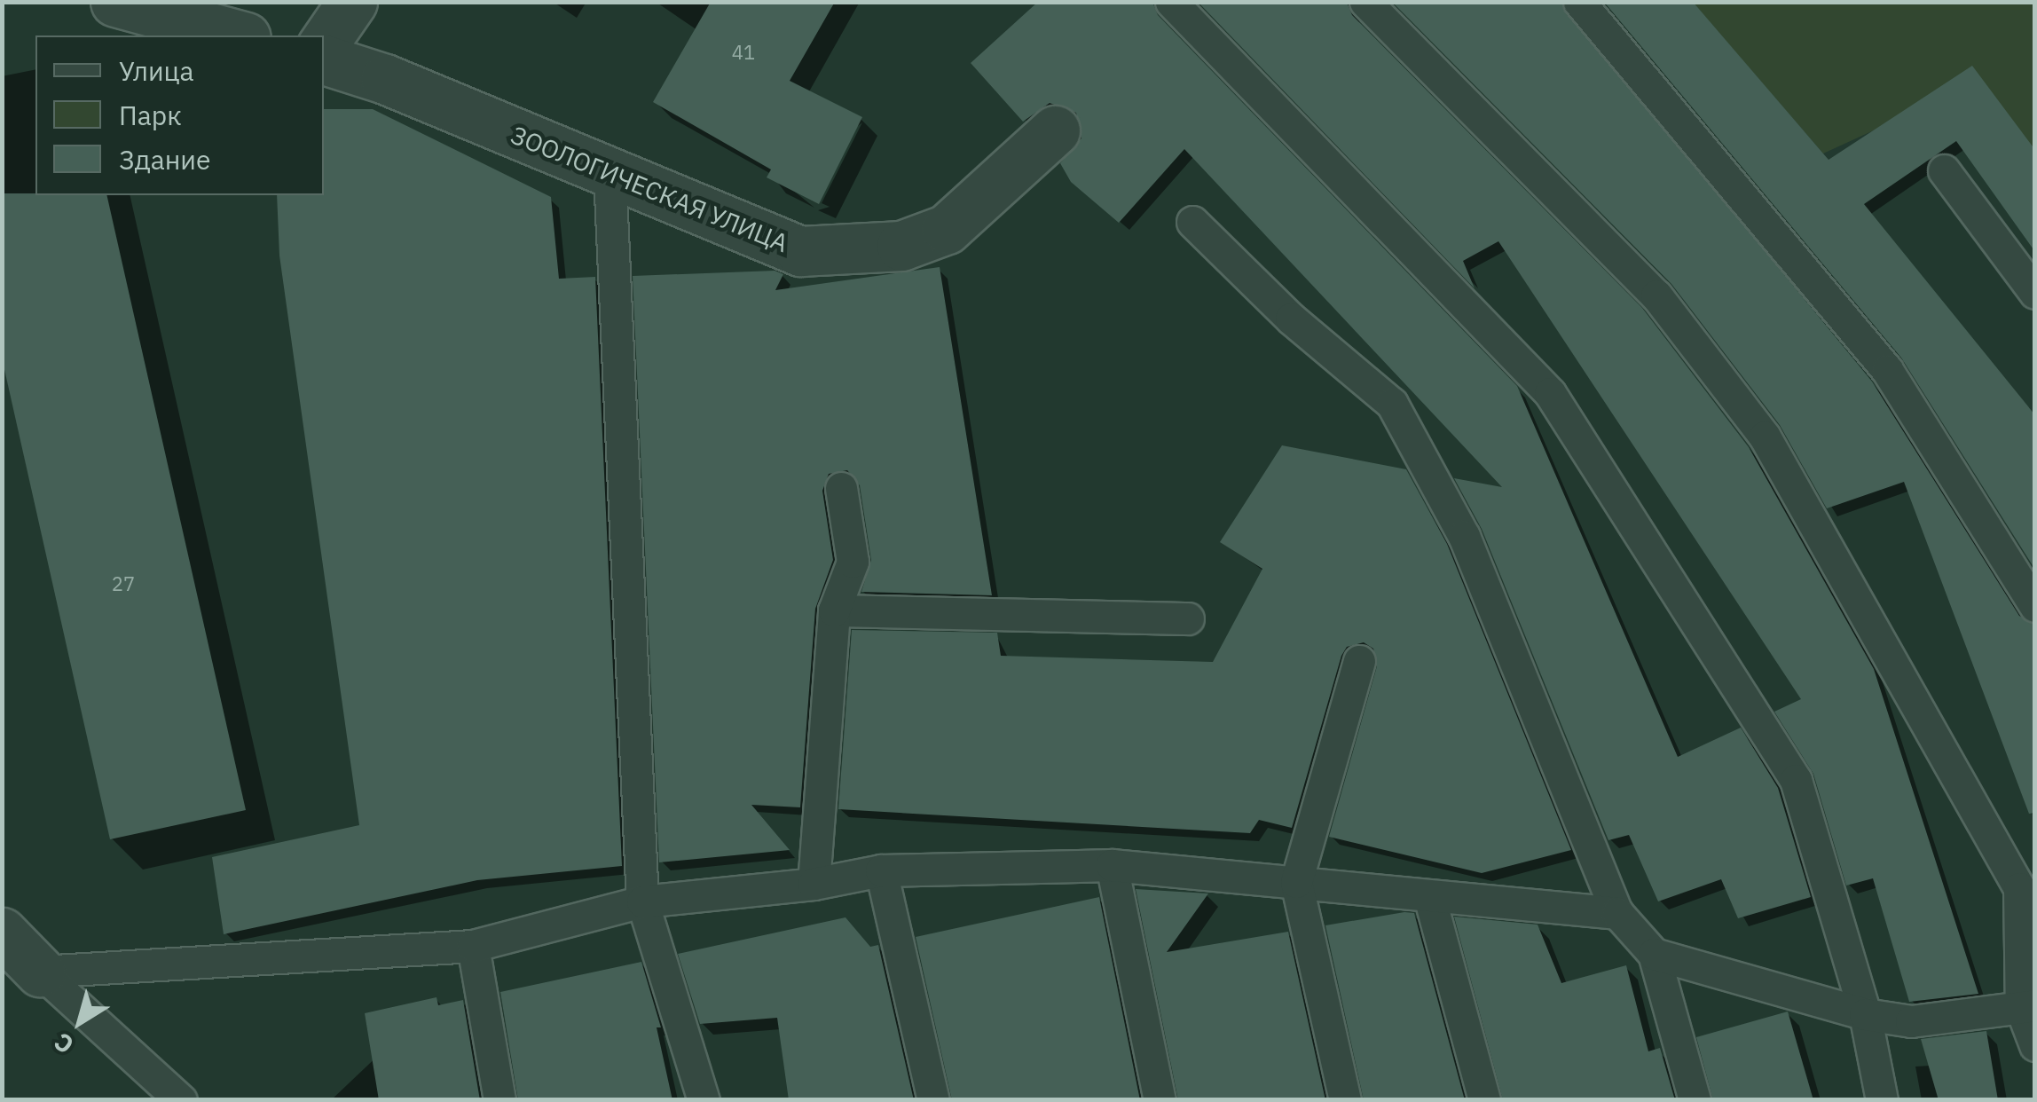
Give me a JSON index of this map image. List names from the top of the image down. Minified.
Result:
{"streets":{"street":["ЗООЛОГИЧЕСКАЯ УЛИЦА"]},"house_numbers":["41","27"],"legend":["Улица","Парк","Здание"],"north":"bottom left"}
